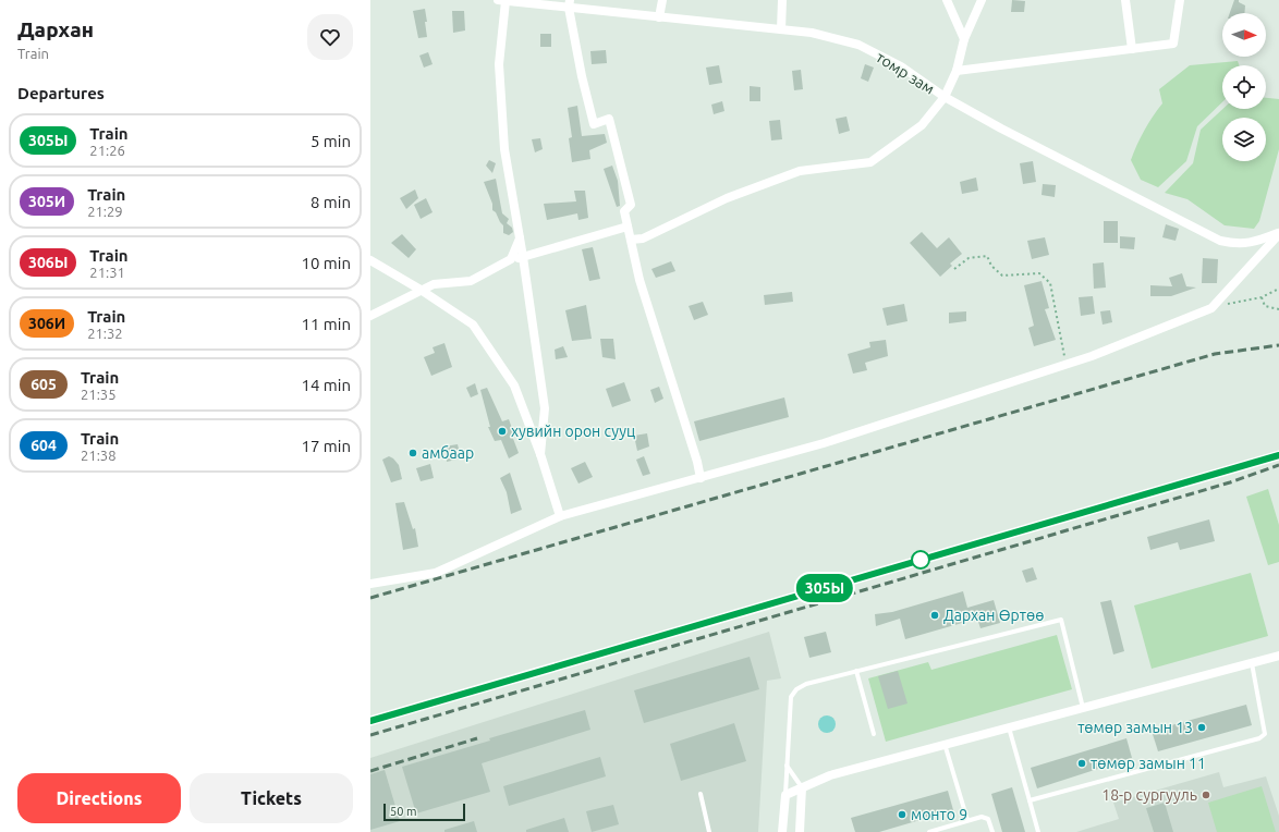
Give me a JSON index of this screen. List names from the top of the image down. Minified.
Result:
{"streets":{"street":["томр зам"]},"places":["хувийн орон сууц","амбаар","Дархан Өртөө","төмөр замын 13","төмөр замын 11","18-р сургууль","монто 9"],"scale_bar":"50 m","north":"right","page":{"heading":[["Дархан","Train"],"Departures"],"on_map":"305Ы","list":[{"mark":"305Ы","name":"Train","note":"21:26","value":"5 min"},{"mark":"305И","name":"Train","note":"21:29","value":"8 min"},{"mark":"306Ы","name":"Train","note":"21:31","value":"10 min"},{"mark":"306И","name":"Train","note":"21:32","value":"11 min"},{"mark":"605","name":"Train","note":"21:35","value":"14 min"},{"mark":"604","name":"Train","note":"21:38","value":"17 min"}],"buttons":["Directions","Tickets"],"scale":"50 m"}}
